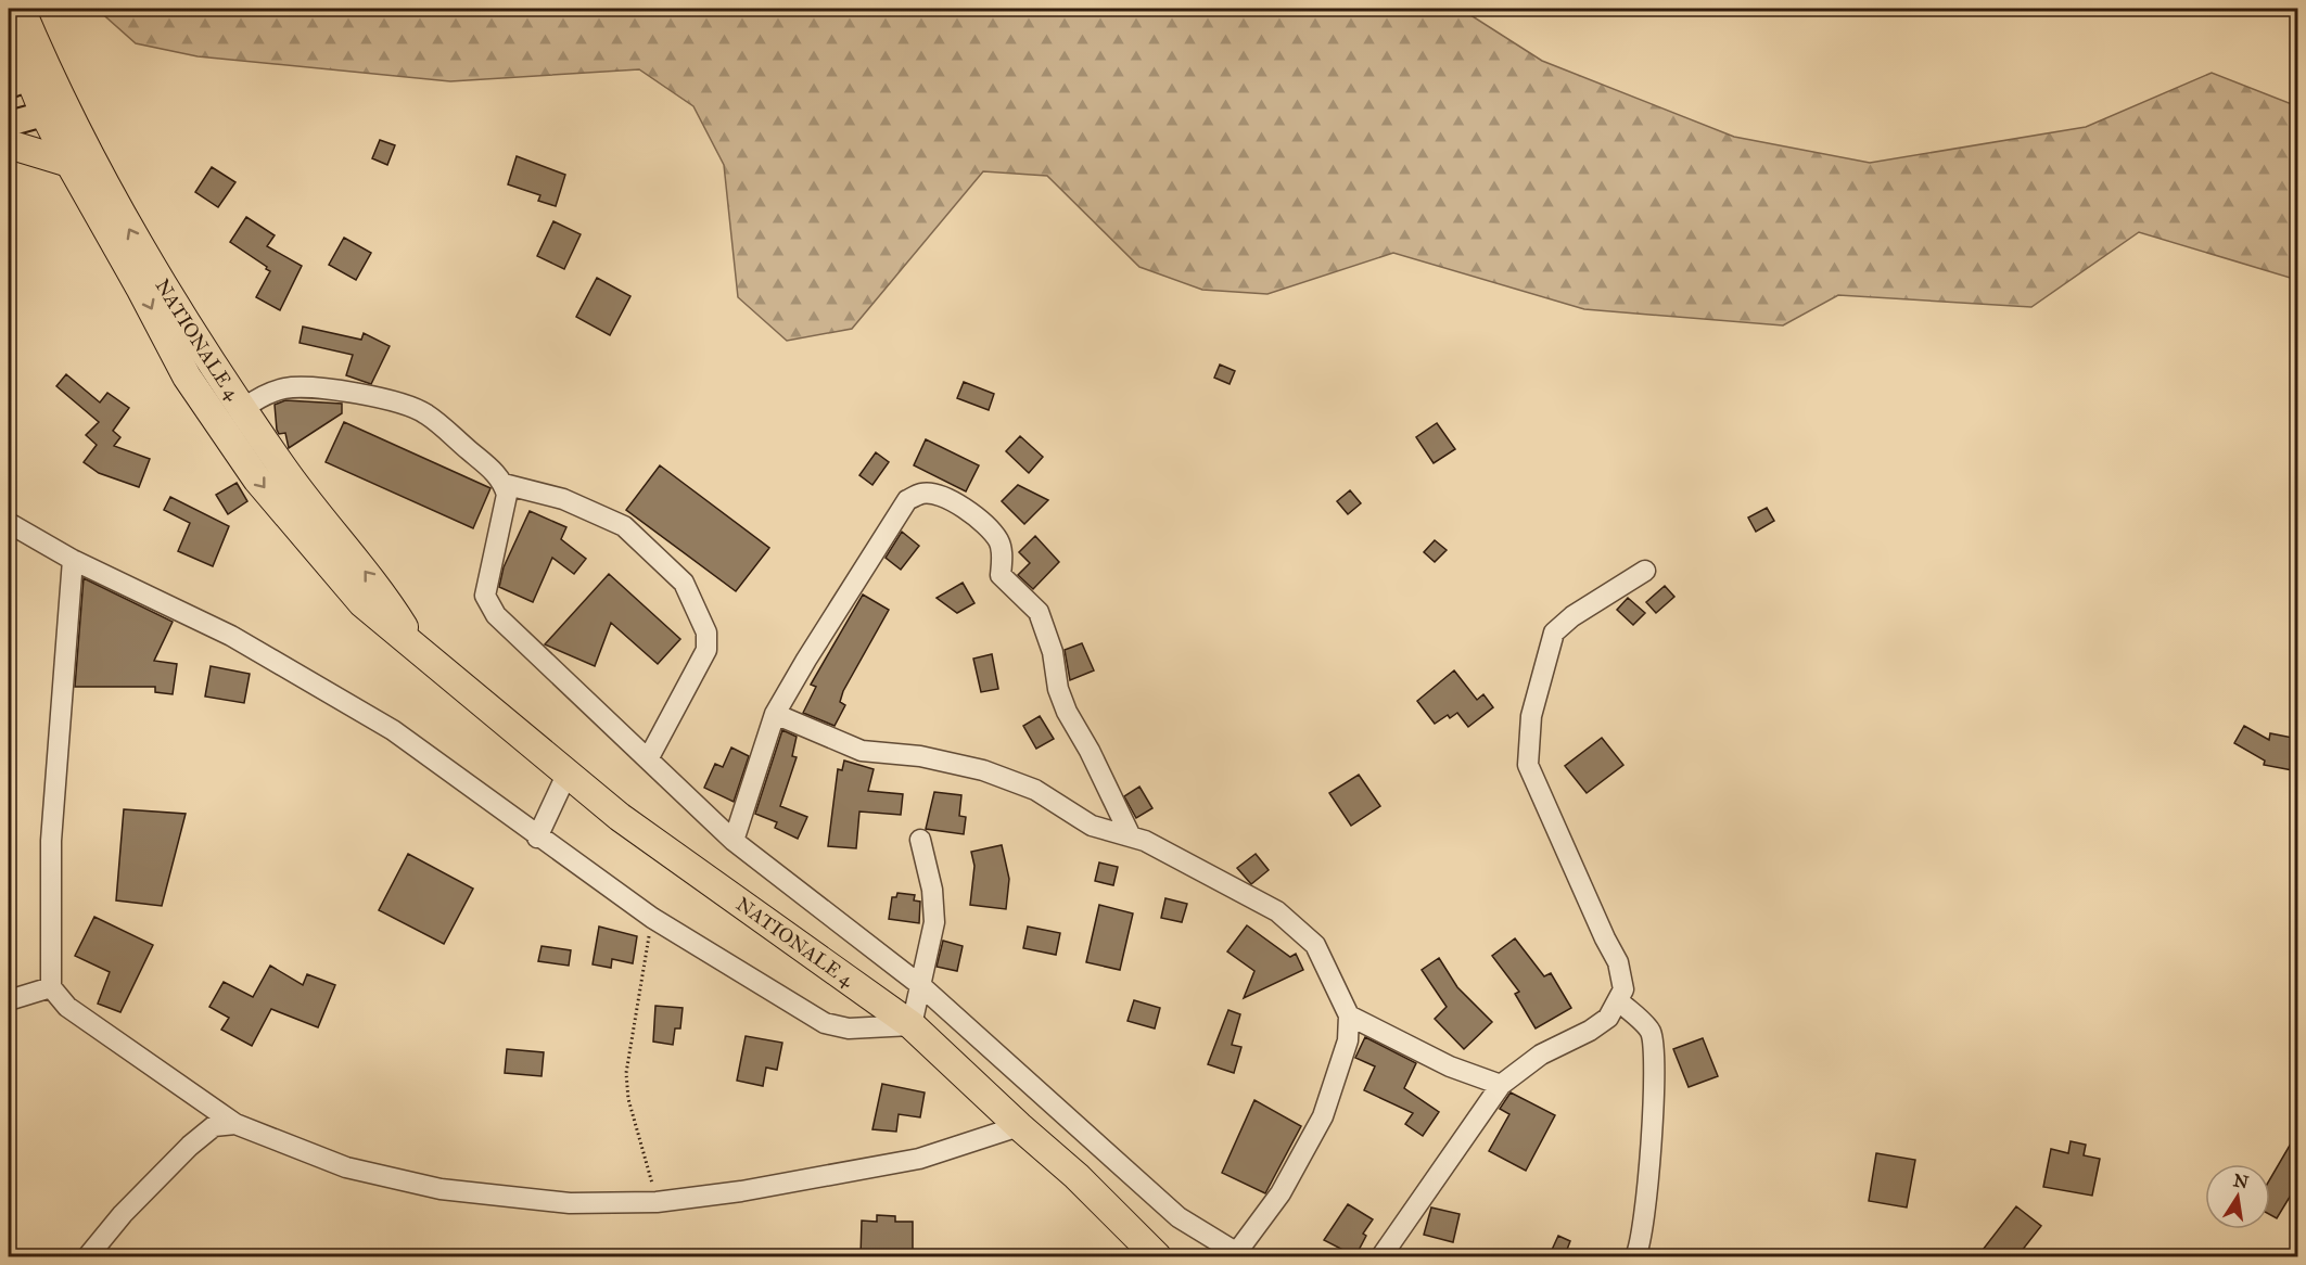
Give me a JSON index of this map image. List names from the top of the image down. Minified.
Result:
{"streets":{"highway":["NATIONALE 4"]},"north":"top"}
